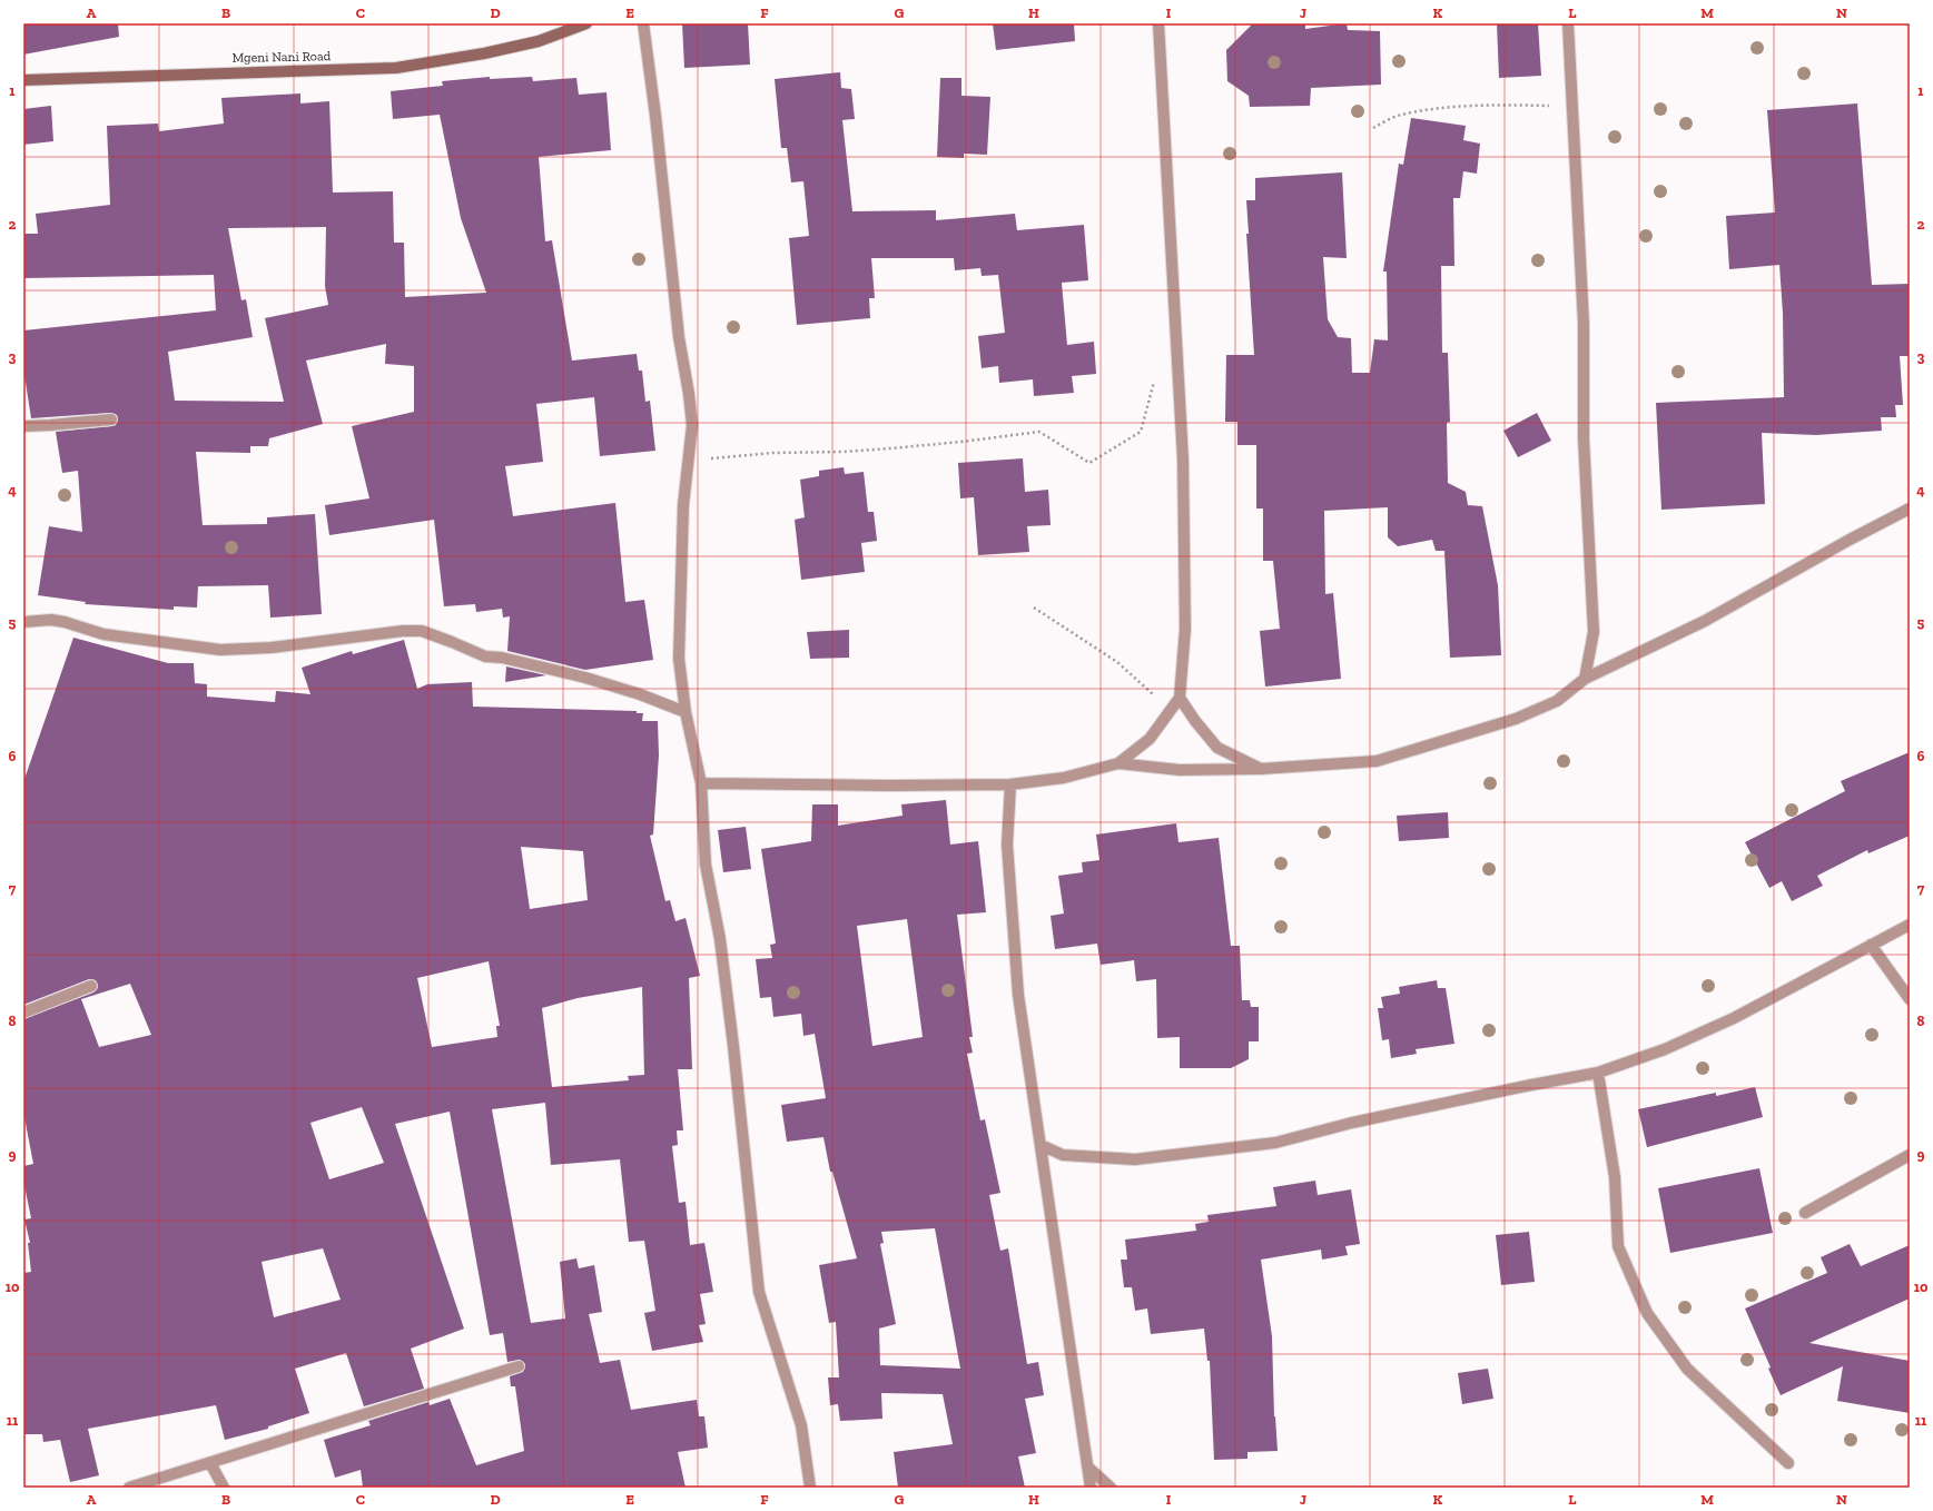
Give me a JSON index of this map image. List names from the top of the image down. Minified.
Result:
{"streets":{"street":["Mgeni Nani Road"]},"grid":{"columns":["A","B","C","D","E","F","G","H","I","J","K","L","M","N"],"rows":["1","2","3","4","5","6","7","8","9","10","11"]}}
